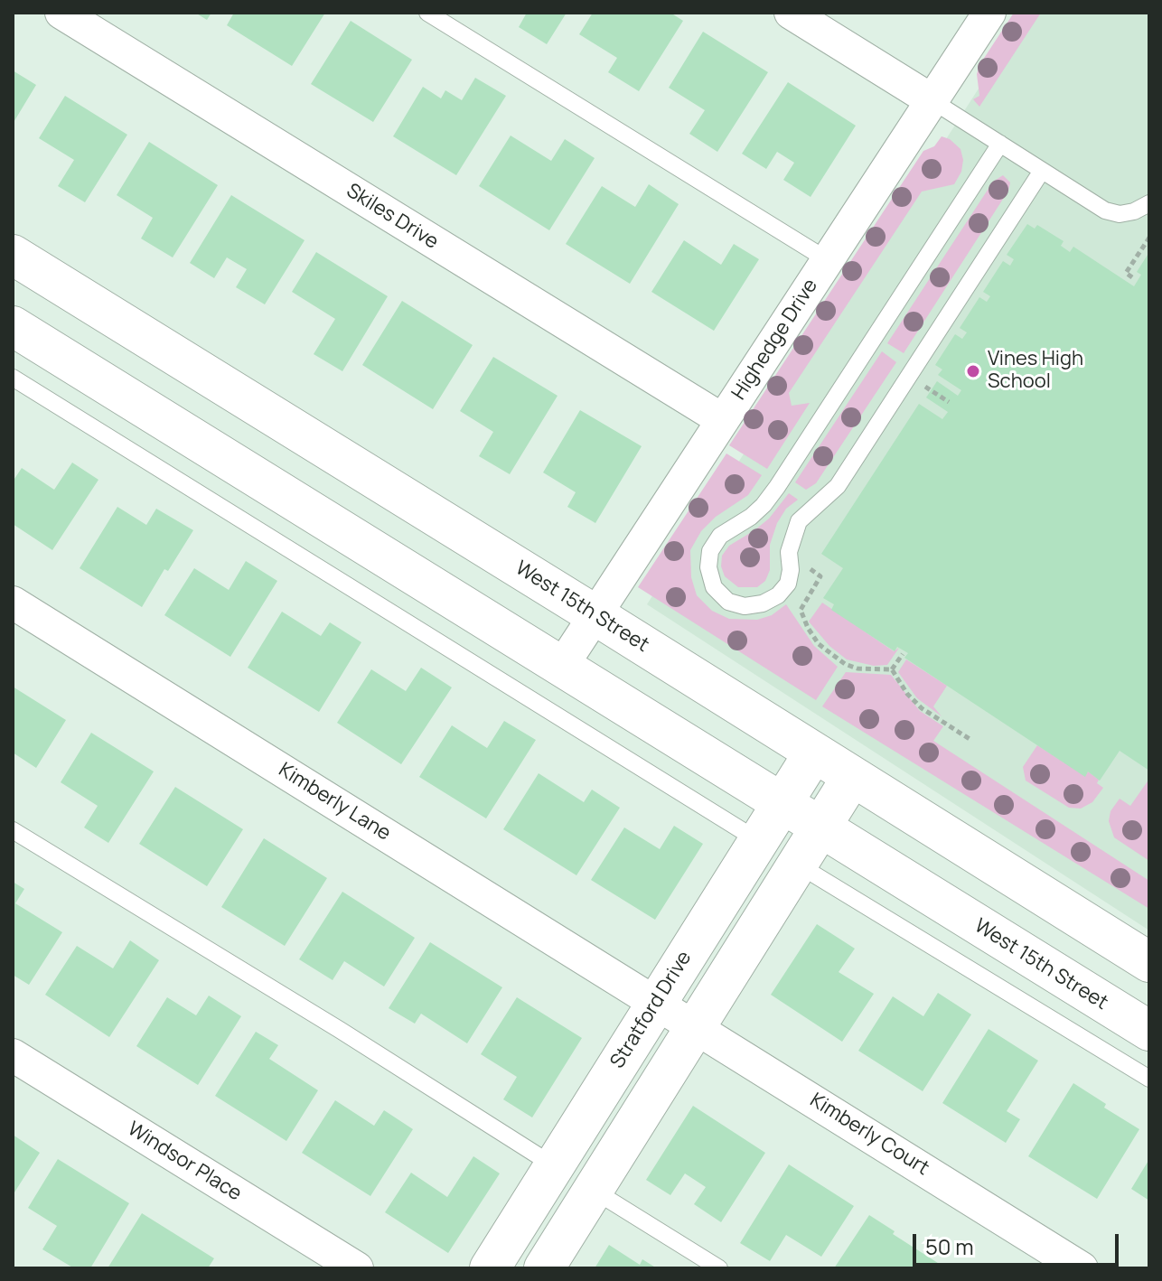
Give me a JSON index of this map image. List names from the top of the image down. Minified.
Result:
{"streets":{"main road":["West 15th Street","Stratford Drive"],"street":["Skiles Drive","Highedge Drive","Kimberly Lane","Kimberly Court","Windsor Place"]},"crossings":[["Skiles Drive","Highedge Drive"],["Highedge Drive","West 15th Street"],["West 15th Street","Stratford Drive"],["Kimberly Lane","Stratford Drive"],["Kimberly Lane","Kimberly Court"],["Stratford Drive","Kimberly Court"]],"places":["Vines High School"],"scale_bar":"50 m"}
